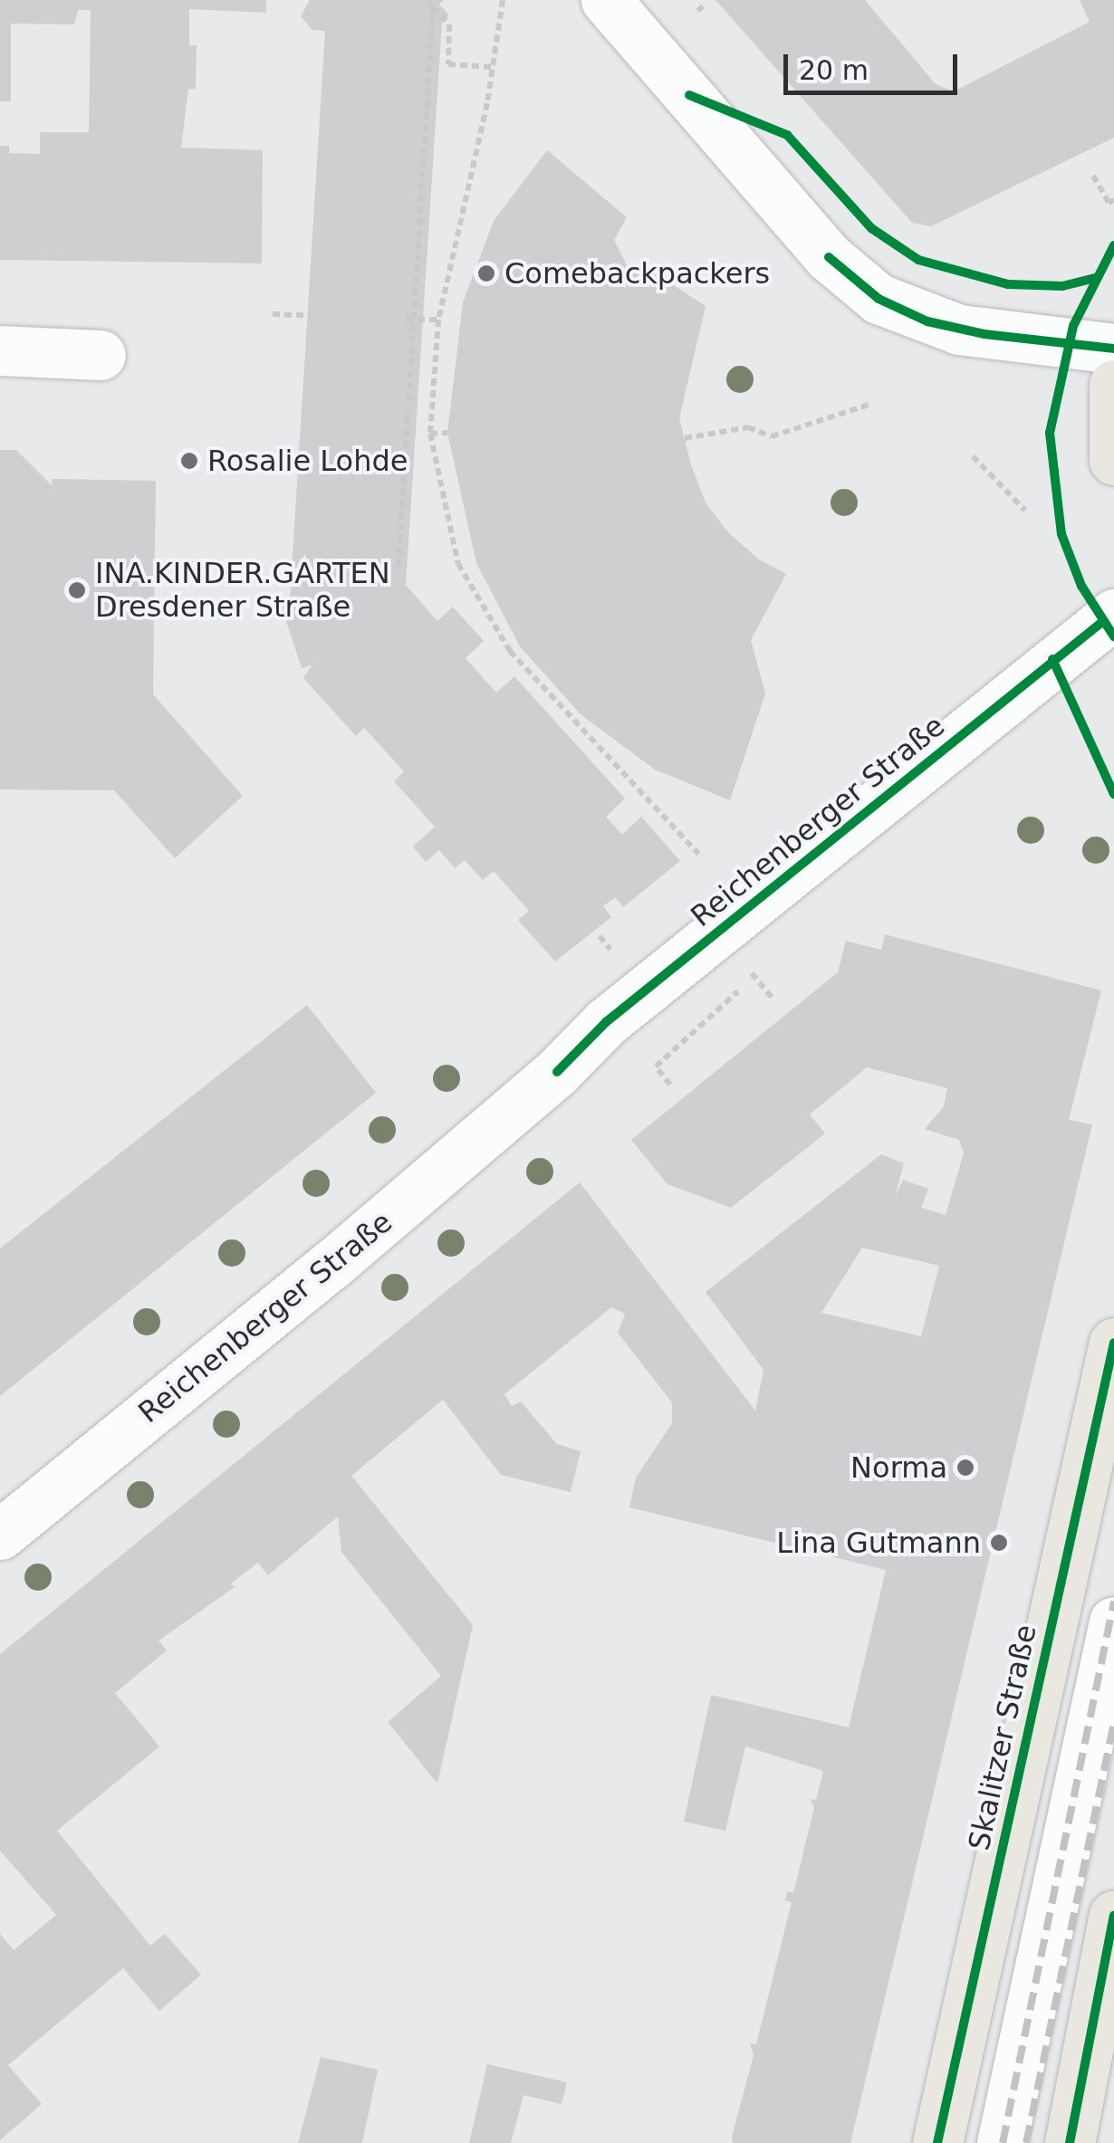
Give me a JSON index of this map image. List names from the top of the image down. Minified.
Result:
{"streets":{"main road":["Skalitzer Straße"],"street":["Reichenberger Straße"]},"places":["Comebackpackers","Rosalie Lohde","INA.KINDER.GARTEN Dresdener Straße","Norma","Lina Gutmann"],"scale_bar":"20 m"}
